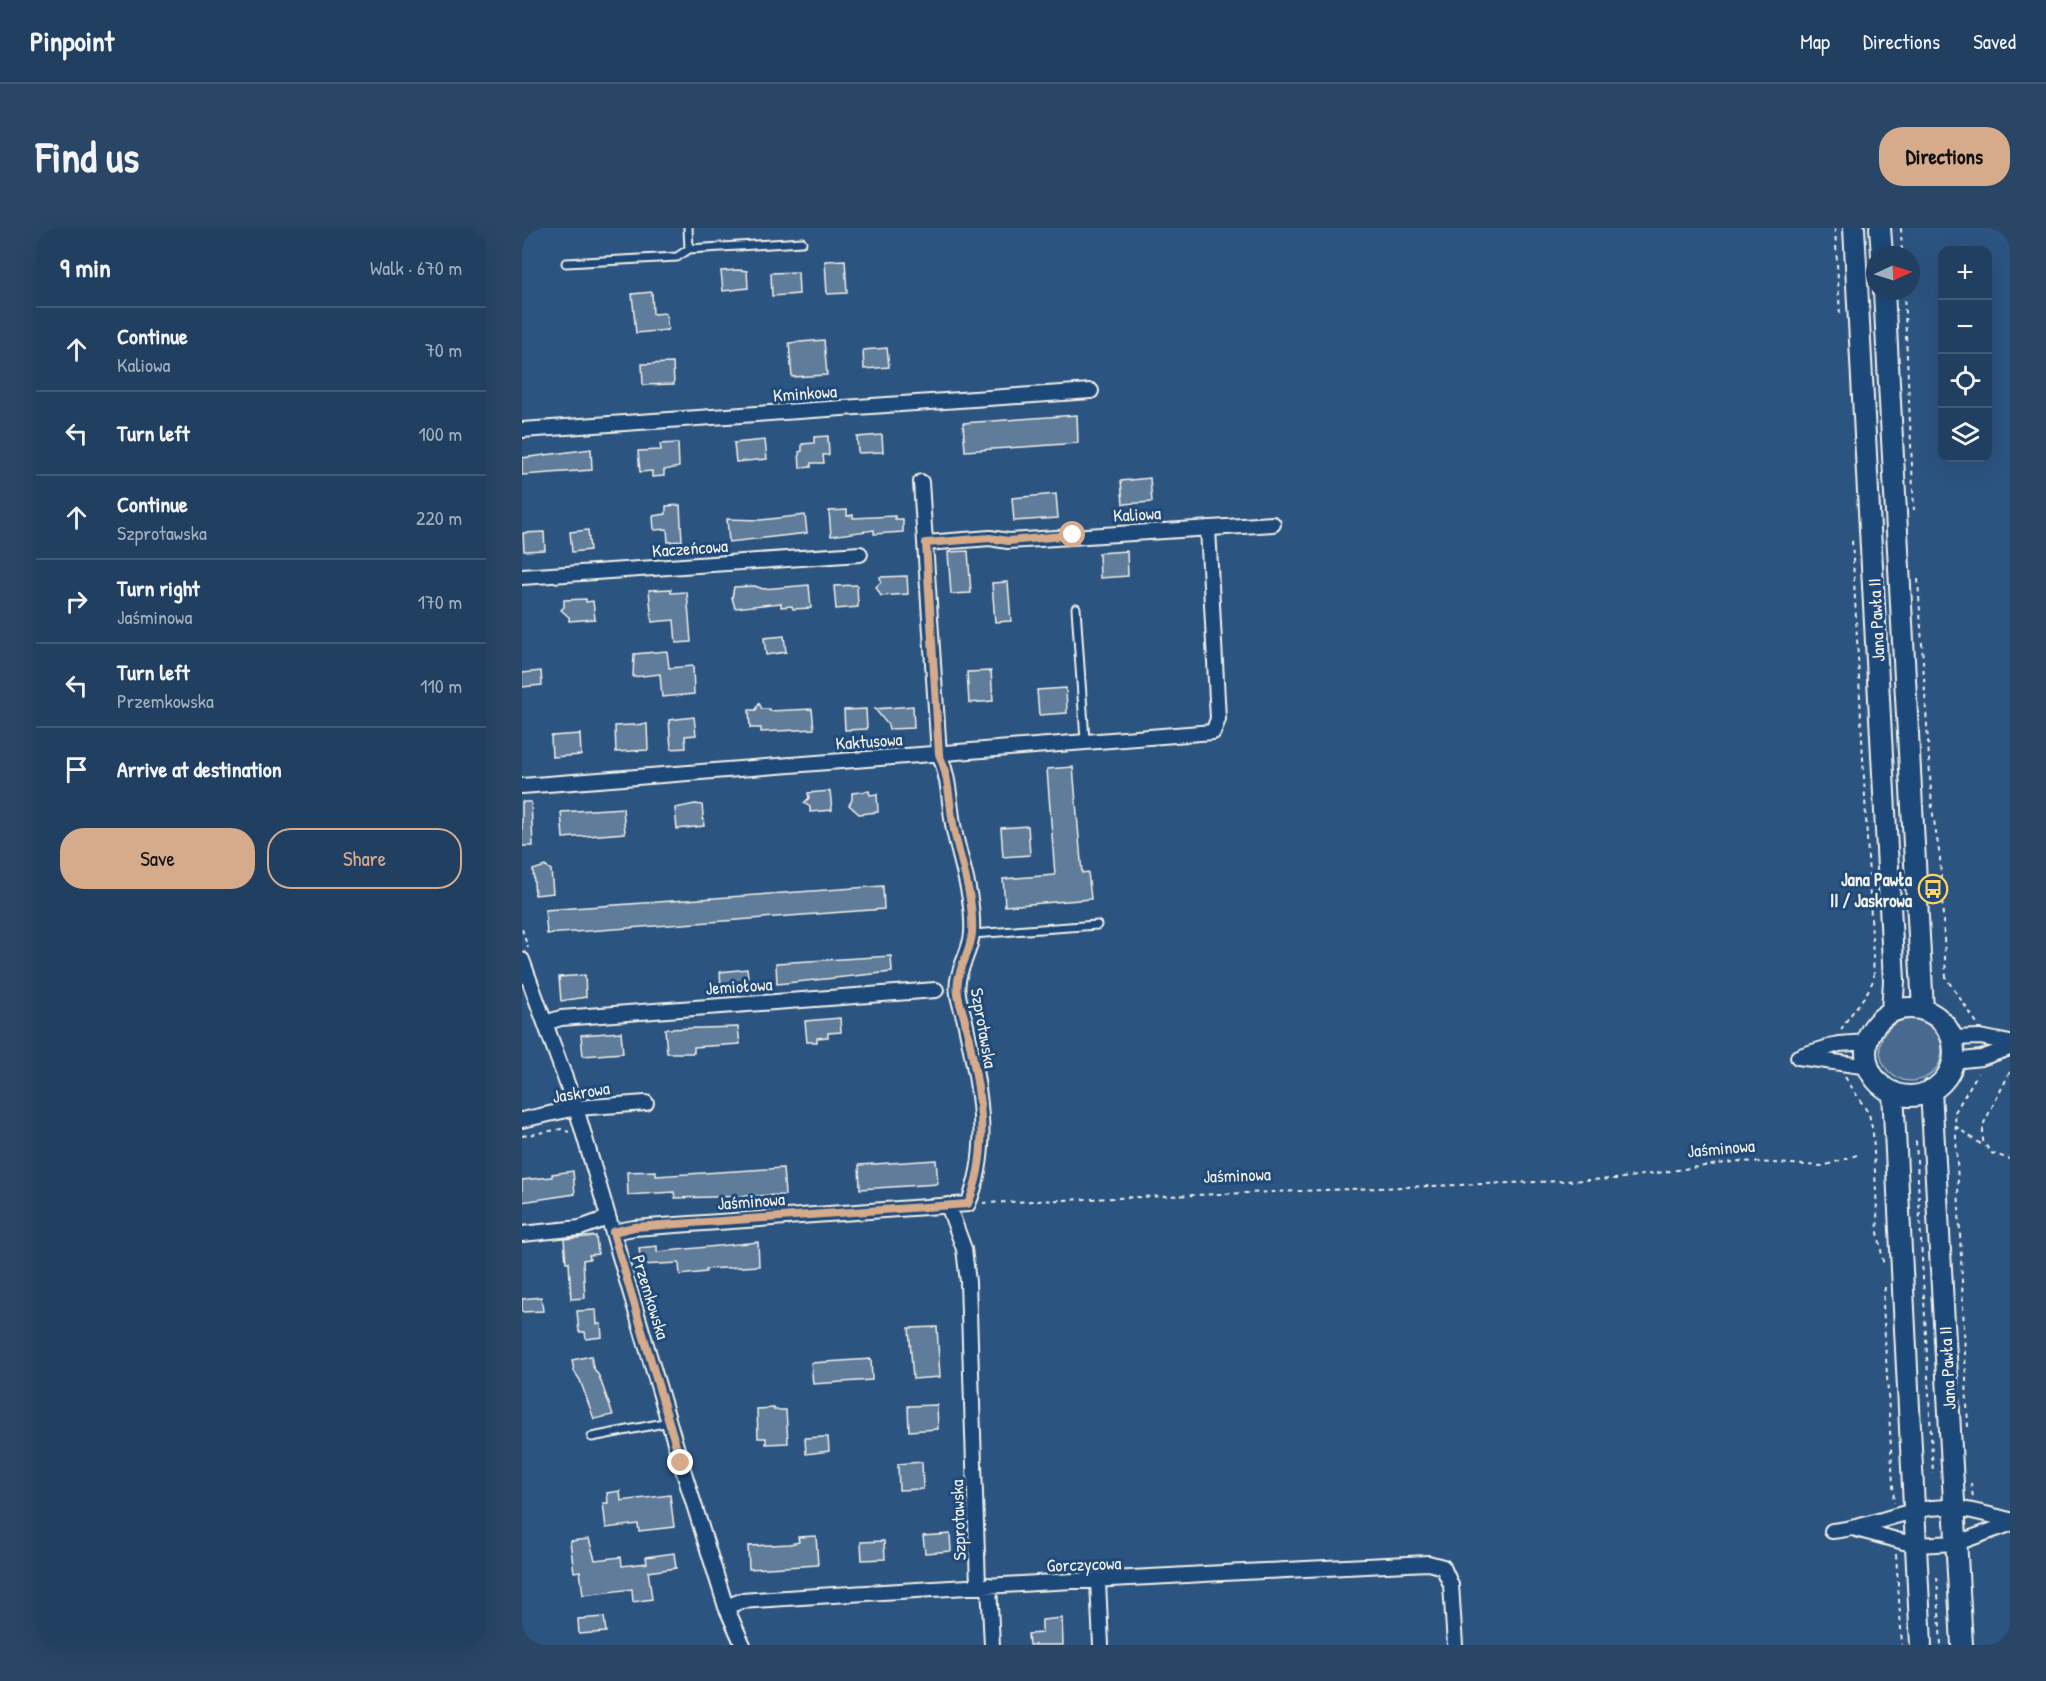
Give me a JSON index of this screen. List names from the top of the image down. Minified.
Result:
{"streets":{"street":["Kminkowa","Kaliowa","Kaczeńcowa","Jana Pawła II","Kaktusowa","Jemiołowa","Szprotawska","Jaskrowa","Jaśminowa","Przemkowska","Gorczycowa"]},"crossings":[["Kaliowa","Kaktusowa"],["Kaliowa","Szprotawska"],["Kaktusowa","Szprotawska"],["Jemiołowa","Przemkowska"],["Szprotawska","Jaśminowa"],["Szprotawska","Gorczycowa"],["Jaskrowa","Przemkowska"],["Jaśminowa","Przemkowska"],["Przemkowska","Gorczycowa"]],"places":{"bus stop":["Jana Pawła II / Jaskrowa"]},"north":"right","page":{"header":"Pinpoint","nav":["Map","Directions","Saved"],"buttons":["Directions",["Save","Share"]],"title":"Find us","heading":["9 min","Walk · 670 m"],"map_buttons":["+","−"],"list":[["Continue","Kaliowa","70 m"],["Turn left","100 m"],["Continue","Szprotawska","220 m"],["Turn right","Jaśminowa","170 m"],["Turn left","Przemkowska","110 m"],"Arrive at destination"]}}
